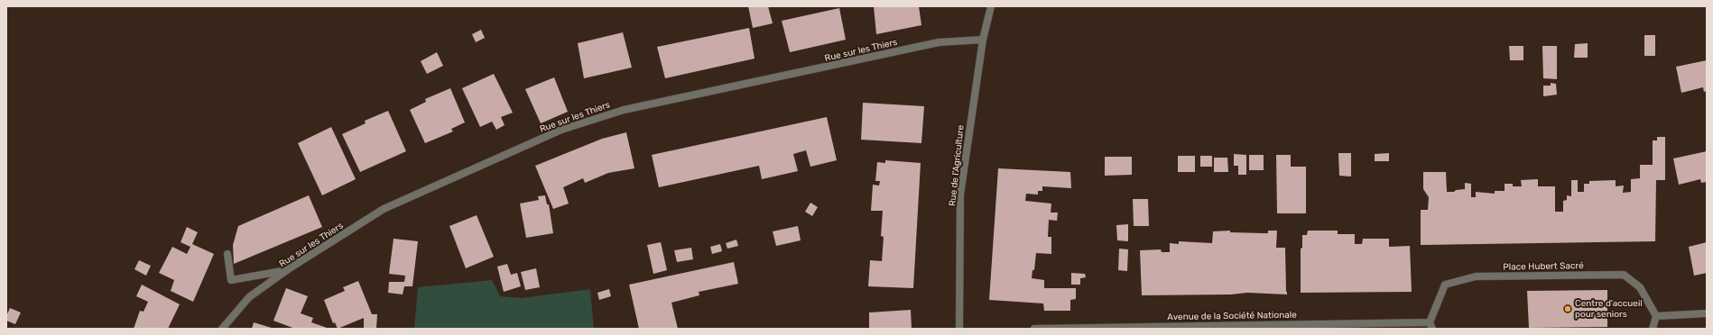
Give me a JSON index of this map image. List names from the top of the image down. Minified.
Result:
{"streets":{"street":["Rue sur les Thiers","Rue de l'Agriculture","Place Hubert Sacré","Avenue de la Société Nationale"]},"crossings":[["Rue sur les Thiers","Rue de l'Agriculture"],["Place Hubert Sacré","Avenue de la Société Nationale"]],"places":["Centre d'accueil pour seniors"]}
